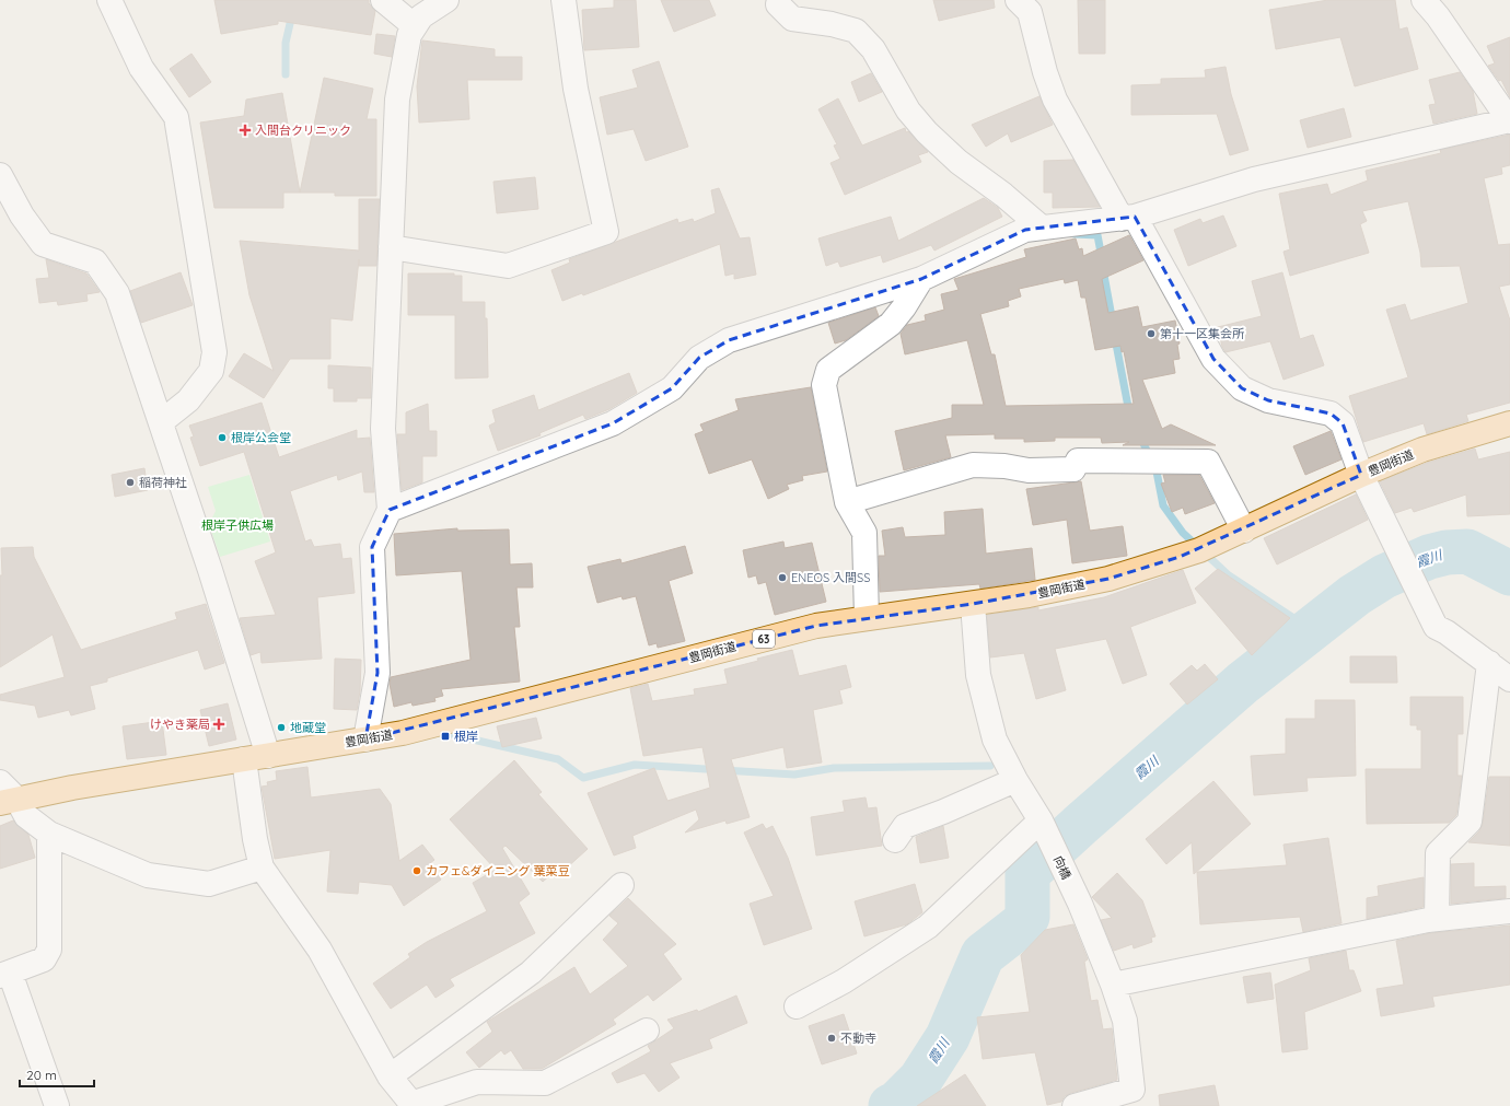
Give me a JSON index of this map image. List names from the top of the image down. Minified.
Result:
{"streets":{"main road":["豊岡街道","63"],"street":["向橋"]},"crossings":[["豊岡街道","向橋"]],"water":["霞川"],"parks":["根岸子供広場"],"places":{"health":["入間台クリニック","けやき薬局"],"other":["第十一区集会所","根岸公会堂","稲荷神社","ENEOS 入間SS","地蔵堂","カフェ&ダイニング 葉菜豆","不動寺"],"transit":["根岸"]},"scale_bar":"20 m"}
